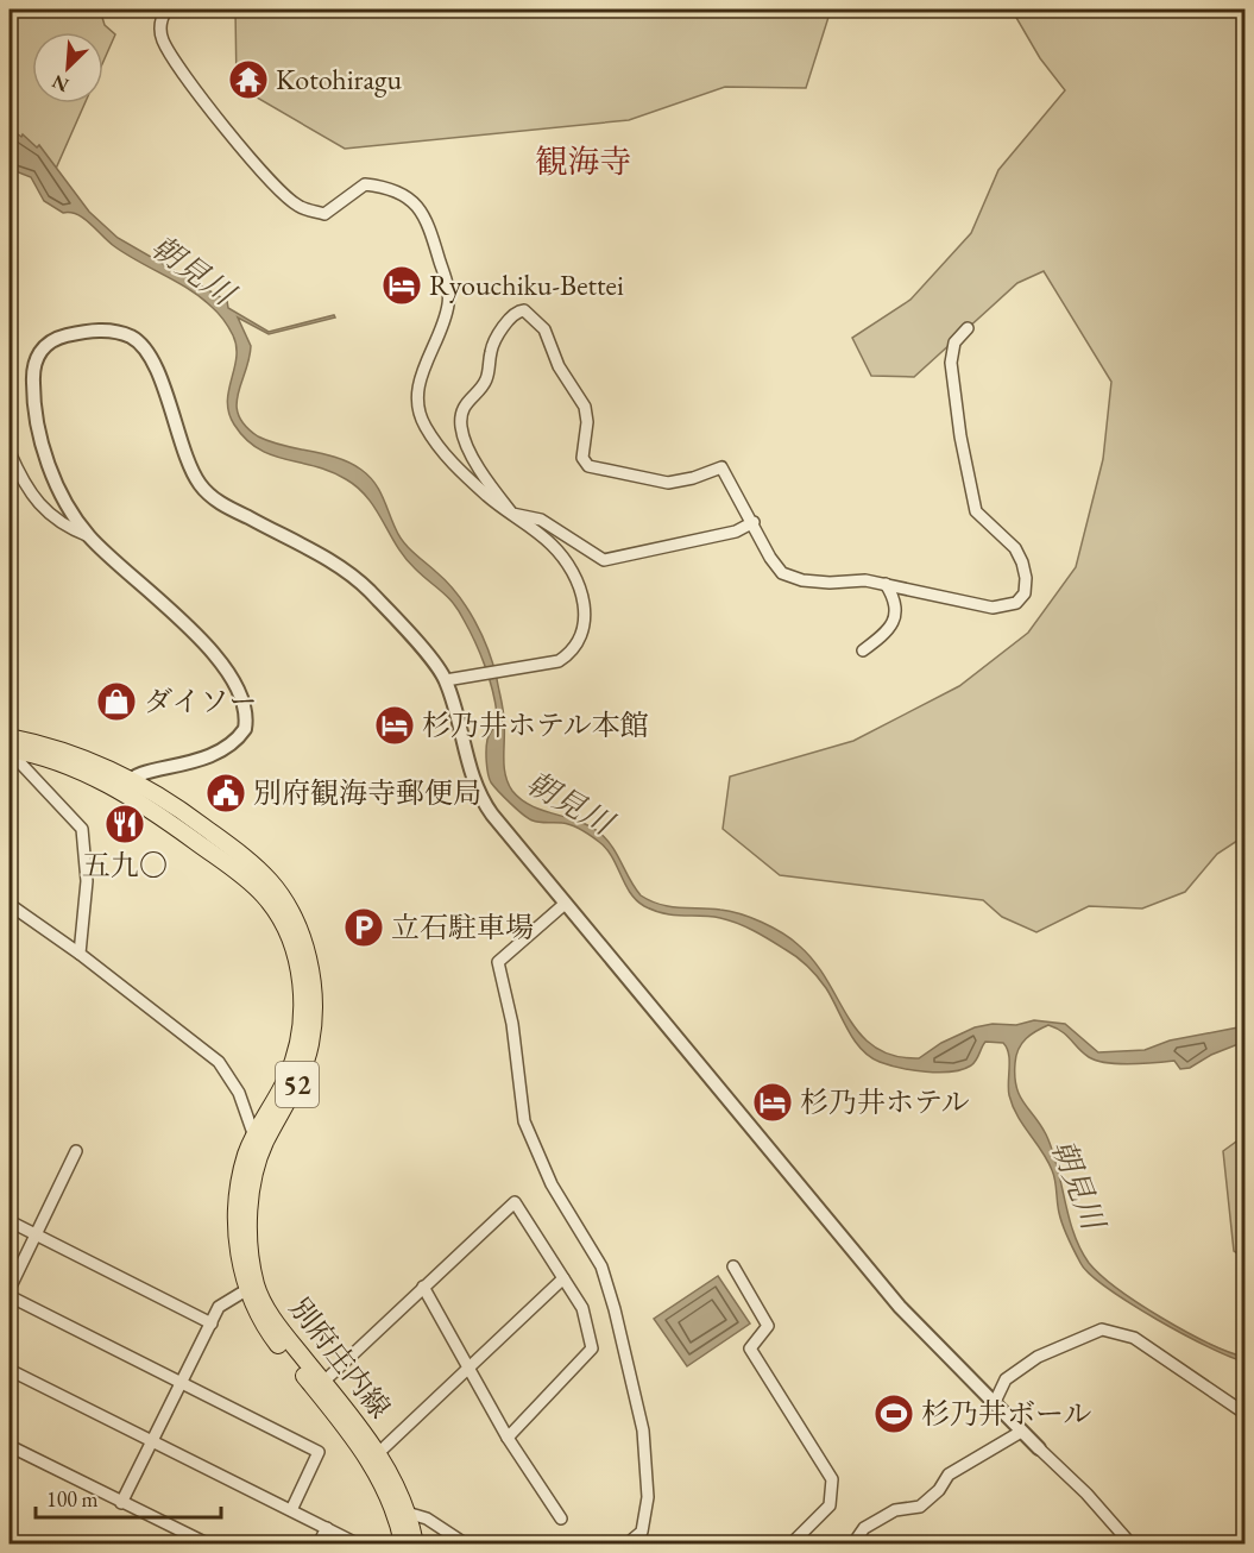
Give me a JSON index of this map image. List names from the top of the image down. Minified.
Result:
{"streets":{"main road":["52","別府庄内線"]},"districts":["観海寺"],"water":["朝見川"],"places":{"temple":["Kotohiragu"],"hotel":["Ryouchiku-Bettei","杉乃井ホテル本館","杉乃井ホテル"],"shop":["ダイソー"],"public building":["別府観海寺郵便局"],"restaurant":["五九〇"],"parking":["立石駐車場"],"sports":["杉乃井ボール"]},"scale_bar":"100 m","north":"bottom left"}
